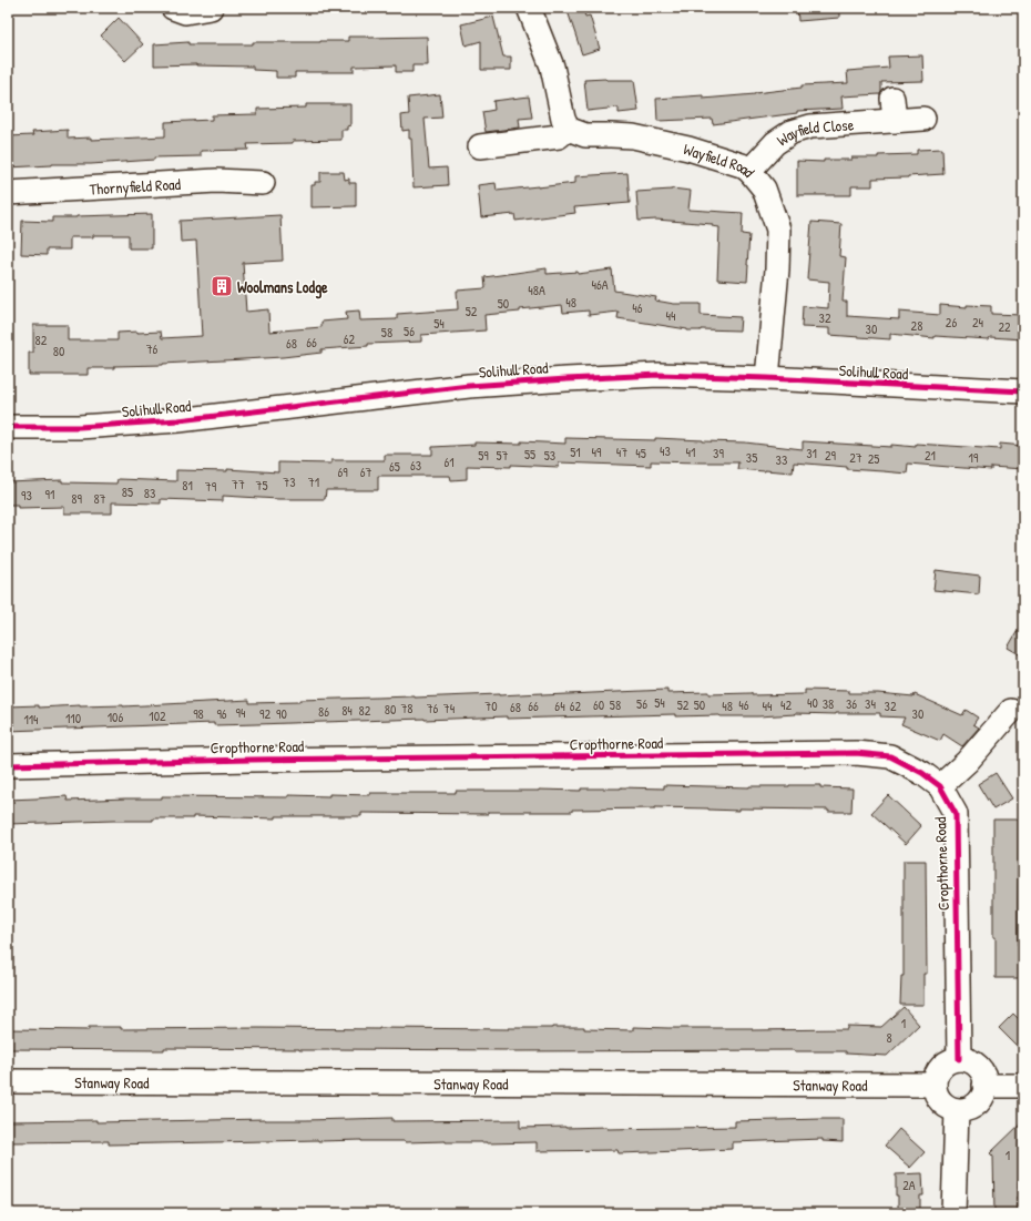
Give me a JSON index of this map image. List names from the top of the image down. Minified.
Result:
{"streets":{"street":["Wayfield Close","Wayfield Road","Thornyfield Road","Solihull Road","Cropthorne Road","Stanway Road"]},"crossings":[["Wayfield Close","Wayfield Road"],["Wayfield Road","Solihull Road"],["Cropthorne Road","Stanway Road"]],"places":{"building":["Woolmans Lodge"]},"house_numbers":["46A","48A","48","50","46","52","44","32","26","24","54","28","22","30","56","58","62","82","66","68","76","80","43","51","49","47","41","45","39","31","55","59","57","53","29","21","35","27","19","25","33","61","63","65","69","67","73","71","77","81","75","79","85","83","91","93","89","87","54","40","56","38","36","34","60","58","52","50","46","42","70","66","64","62","48","44","32","68","78","76","74","80","84","82","86","94","98","96","92","90","30","102","106","110","114","1","8","1","2A"]}
